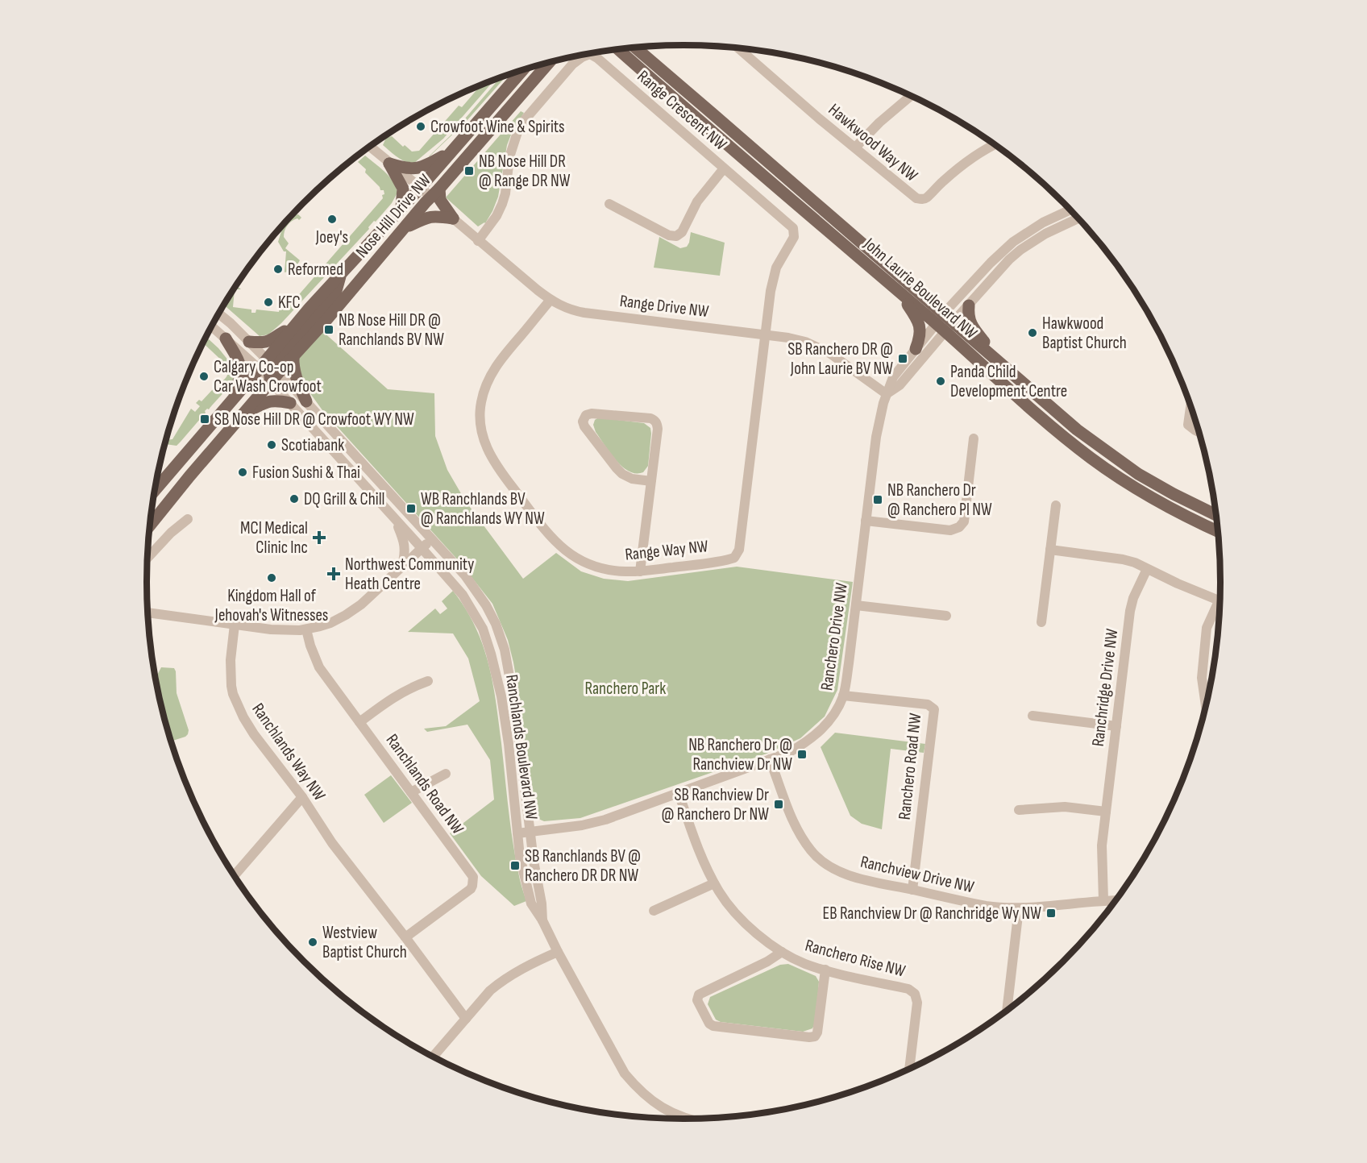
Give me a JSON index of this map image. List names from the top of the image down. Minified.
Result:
{"streets":{"main road":["Nose Hill Drive NW","John Laurie Boulevard NW"],"street":["Range Crescent NW","Hawkwood Way NW","Range Drive NW","Range Way NW","Ranchero Drive NW","Ranchridge Drive NW","Ranchlands Boulevard NW","Ranchlands Way NW","Ranchero Road NW","Ranchlands Road NW","Ranchview Drive NW","Ranchero Rise NW"]},"crossings":[["Range Crescent NW","Range Drive NW"],["Range Crescent NW","Range Way NW"],["Nose Hill Drive NW","Ranchlands Boulevard NW"],["John Laurie Boulevard NW","Ranchero Drive NW"],["Range Drive NW","Range Way NW"],["Range Drive NW","Ranchero Drive NW"],["Ranchero Drive NW","Ranchlands Boulevard NW"],["Ranchero Drive NW","Ranchero Road NW"],["Ranchero Drive NW","Ranchview Drive NW"],["Ranchero Drive NW","Ranchero Rise NW"],["Ranchridge Drive NW","Ranchview Drive NW"],["Ranchlands Way NW","Ranchlands Road NW"],["Ranchero Road NW","Ranchview Drive NW"]],"parks":["Ranchero Park"],"places":{"other":["Crowfoot Wine & Spirits","Joey's","Reformed","KFC","Hawkwood Baptist Church","Calgary Co-op Car Wash Crowfoot","Panda Child Development Centre","Scotiabank","Fusion Sushi & Thai","DQ Grill & Chill","Kingdom Hall of Jehovah's Witnesses","Westview Baptist Church"],"transit":["NB Nose Hill DR @ Range DR NW","NB Nose Hill DR @ Ranchlands BV NW","SB Ranchero DR @ John Laurie BV NW","SB Nose Hill DR @ Crowfoot WY NW","NB Ranchero Dr @ Ranchero Pl NW","WB Ranchlands BV @ Ranchlands WY NW","NB Ranchero Dr @ Ranchview Dr NW","SB Ranchview Dr @ Ranchero Dr NW","SB Ranchlands BV @ Ranchero DR DR NW","EB Ranchview Dr @ Ranchridge Wy NW"],"health":["MCI Medical Clinic Inc","Northwest Community Heath Centre"]}}
